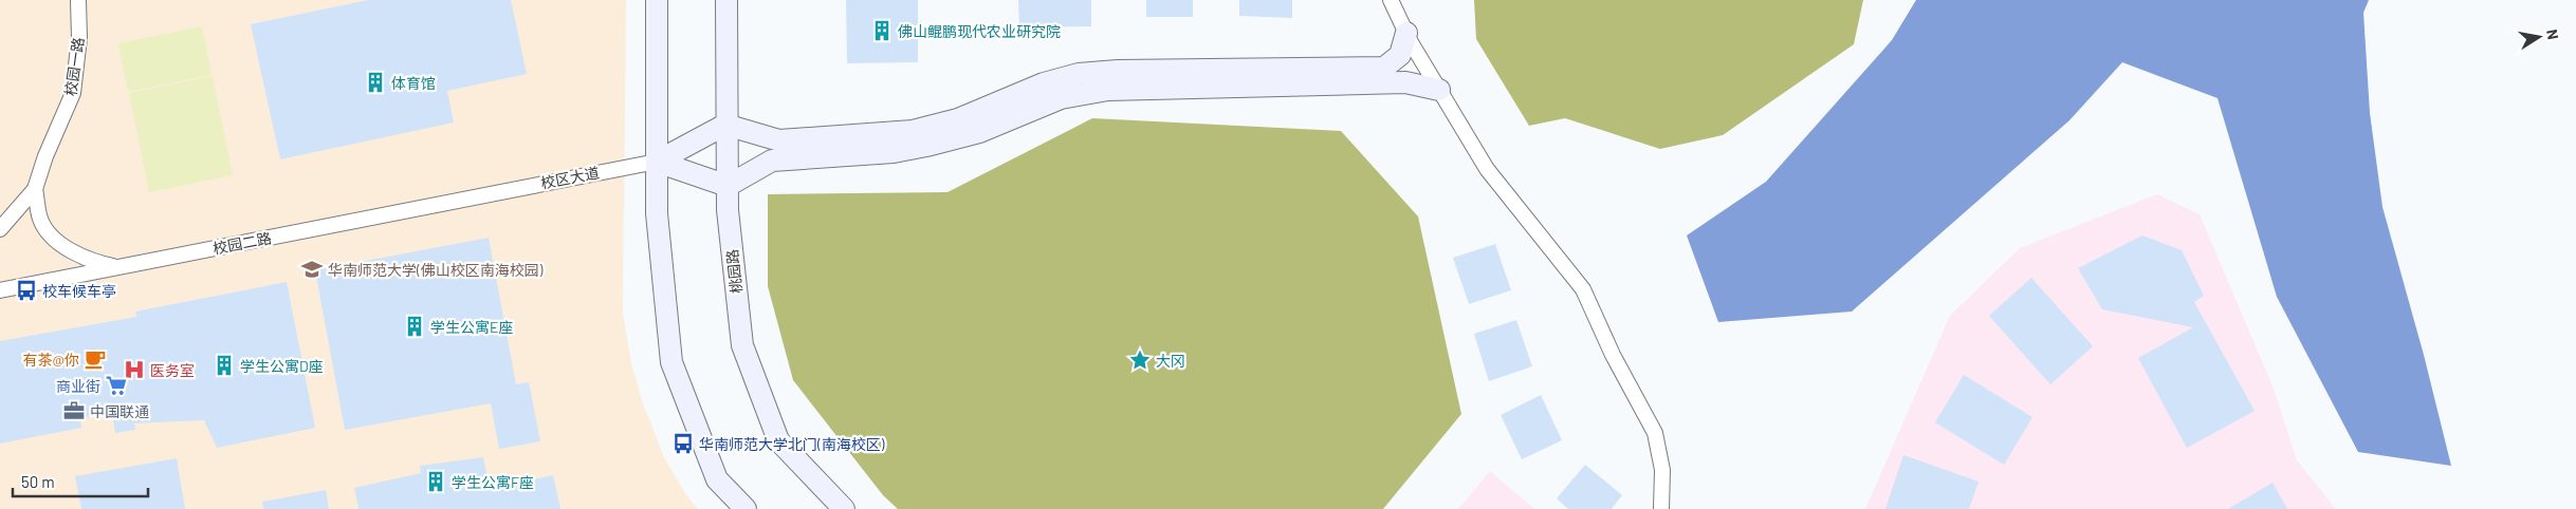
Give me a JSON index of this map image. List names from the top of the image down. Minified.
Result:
{"streets":{"street":["校园一路","校区大道","校园二路","桃园路"]},"crossings":[["校区大道","校园二路"]],"places":{"building":["佛山鲲鹏现代农业研究院","体育馆","学生公寓E座","学生公寓D座","学生公寓F座"],"school or university":["华南师范大学(佛山校区南海校园)"],"bus stop":["校车候车亭","华南师范大学北门(南海校区)"],"cafe":["有茶@你"],"place":["大冈"],"hospital":["医务室"],"supermarket":["商业街"],"office":["中国联通"]},"scale_bar":"50 m","north":"right"}
